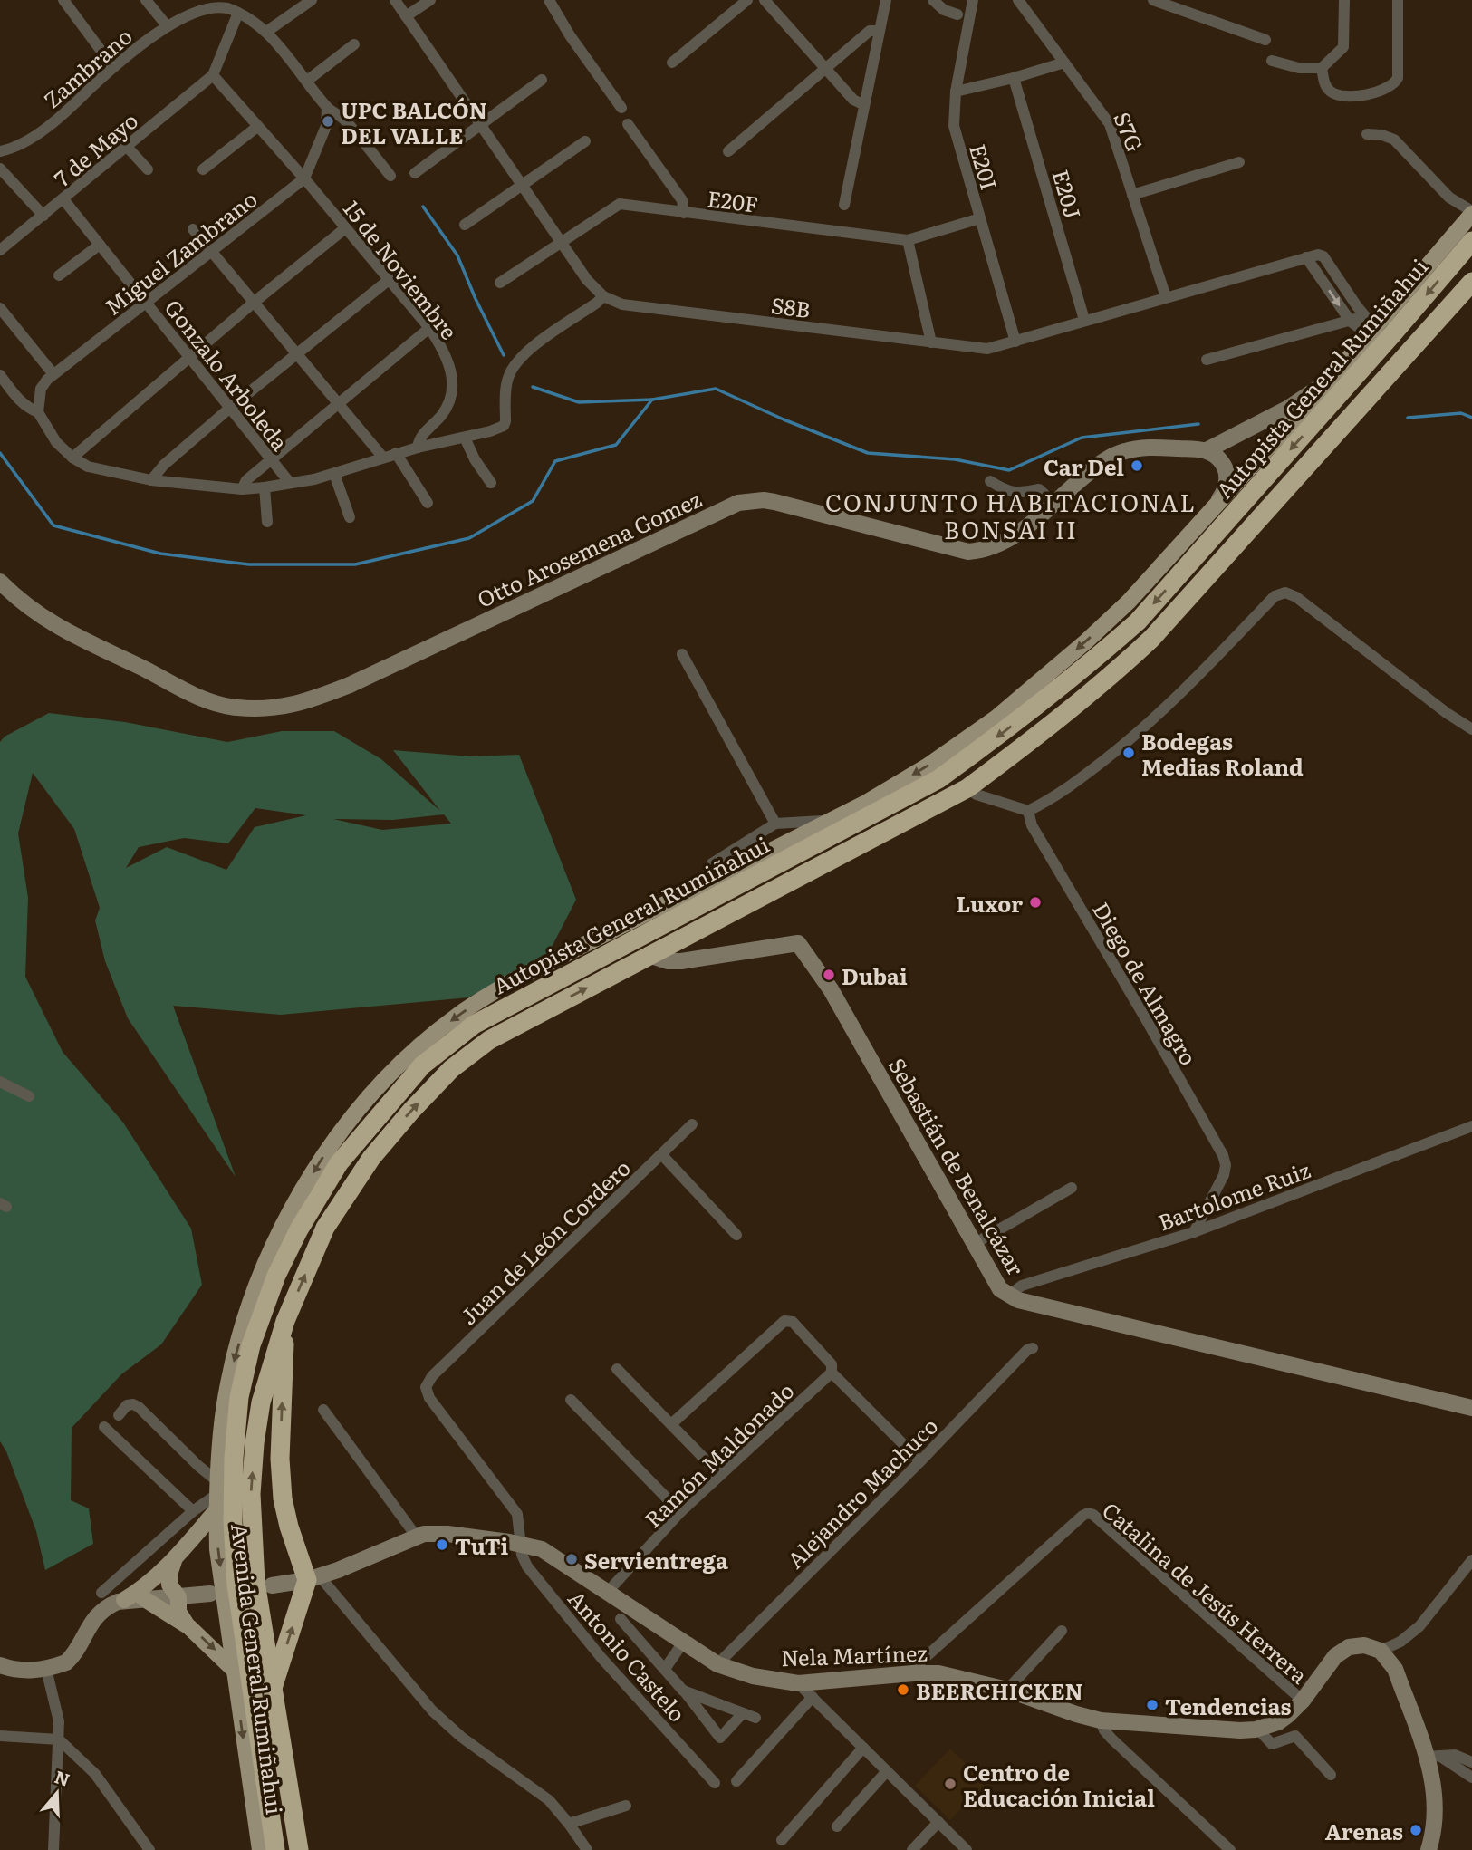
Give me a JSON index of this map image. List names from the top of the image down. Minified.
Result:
{"streets":{"highway":["Autopista General Rumiñahui"],"main road":["Avenida General Rumiñahui"],"street":["Zambrano","S7G","7 de Mayo","E20I","E20J","E20F","Miguel Zambrano","15 de Noviembre","S8B","Gonzalo Arboleda","Otto Arosemena Gomez","Diego de Almagro","Sebastián de Benalcázar","Bartolome Ruiz","Juan de León Cordero","Ramón Maldonado","Alejandro Machuco","Catalina de Jesús Herrera","Nela Martínez","Antonio Castelo"]},"crossings":[["Zambrano","Miguel Zambrano"],["S7G","S8B"],["7 de Mayo","15 de Noviembre"],["7 de Mayo","Gonzalo Arboleda"],["E20I","E20F"],["E20I","S8B"],["E20J","S8B"],["Miguel Zambrano","15 de Noviembre"],["Miguel Zambrano","Gonzalo Arboleda"],["S8B","Avenida General Rumiñahui"],["Autopista General Rumiñahui","Sebastián de Benalcázar"],["Diego de Almagro","Bartolome Ruiz"],["Sebastián de Benalcázar","Bartolome Ruiz"],["Juan de León Cordero","Antonio Castelo"],["Ramón Maldonado","Nela Martínez"],["Alejandro Machuco","Nela Martínez"],["Catalina de Jesús Herrera","Nela Martínez"],["Nela Martínez","Antonio Castelo"]],"one_way":["Avenida General Rumiñahui"],"districts":["CONJUNTO HABITACIONAL BONSAI II"],"places":["UPC BALCÓN DEL VALLE","Car Del","Bodegas Medias Roland","Luxor","Dubai","TuTi","Servientrega","BEERCHICKEN","Tendencias","Centro de Educación Inicial","Arenas"],"north":"top"}
